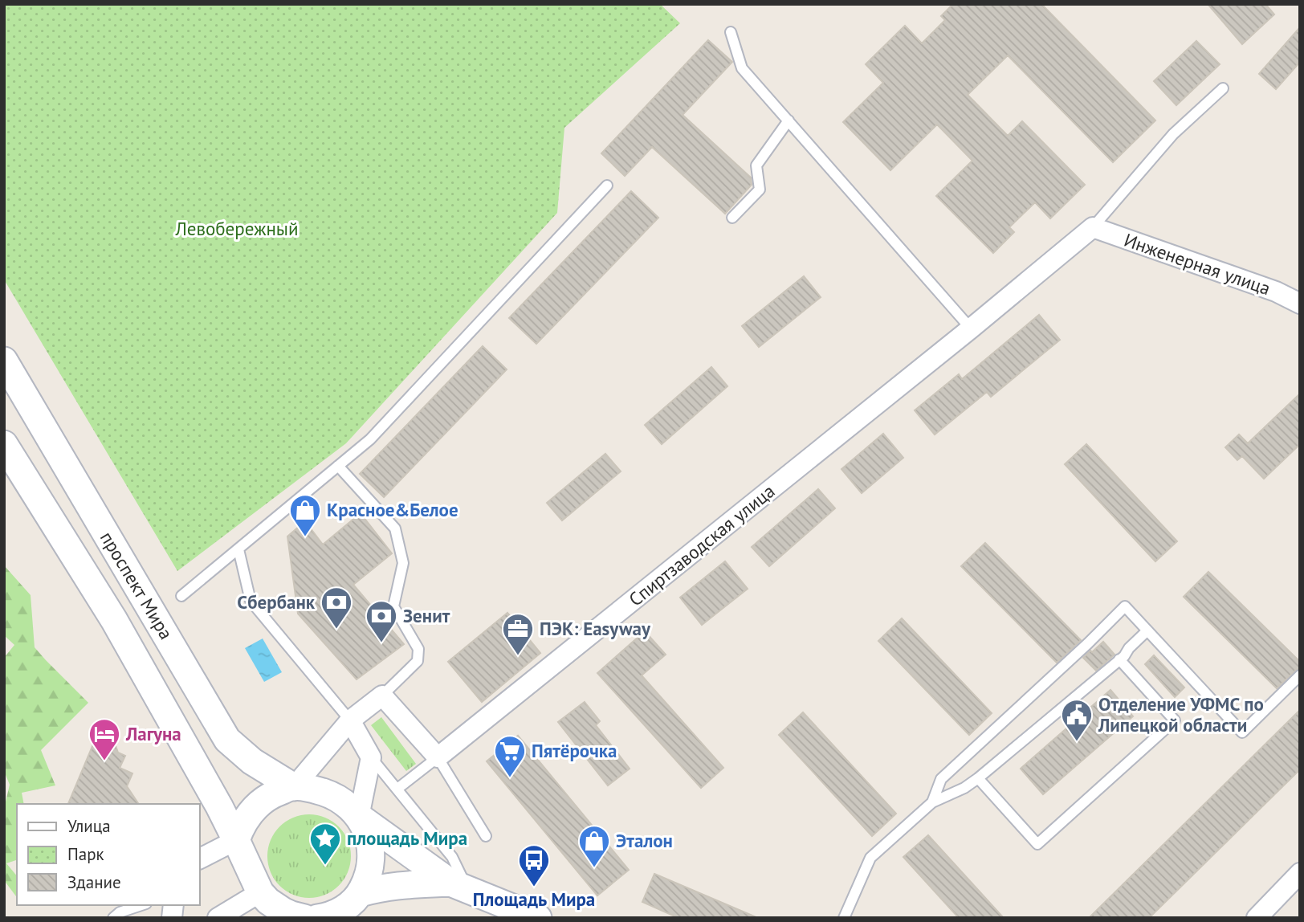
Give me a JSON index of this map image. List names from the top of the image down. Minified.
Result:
{"streets":{"main road":["проспект Мира"],"street":["Инженерная улица","Спиртзаводская улица"]},"crossings":[["Инженерная улица","Спиртзаводская улица"]],"parks":["Левобережный"],"places":{"shop":["Красное&Белое","Эталон"],"bank":["Сбербанк","Зенит"],"office":["ПЭК: Easyway"],"public building":["Отделение УФМС по Липецкой области"],"hotel":["Лагуна"],"supermarket":["Пятёрочка"],"place":["площадь Мира"],"bus stop":["Площадь Мира"]},"legend":["Улица","Парк","Здание"]}
